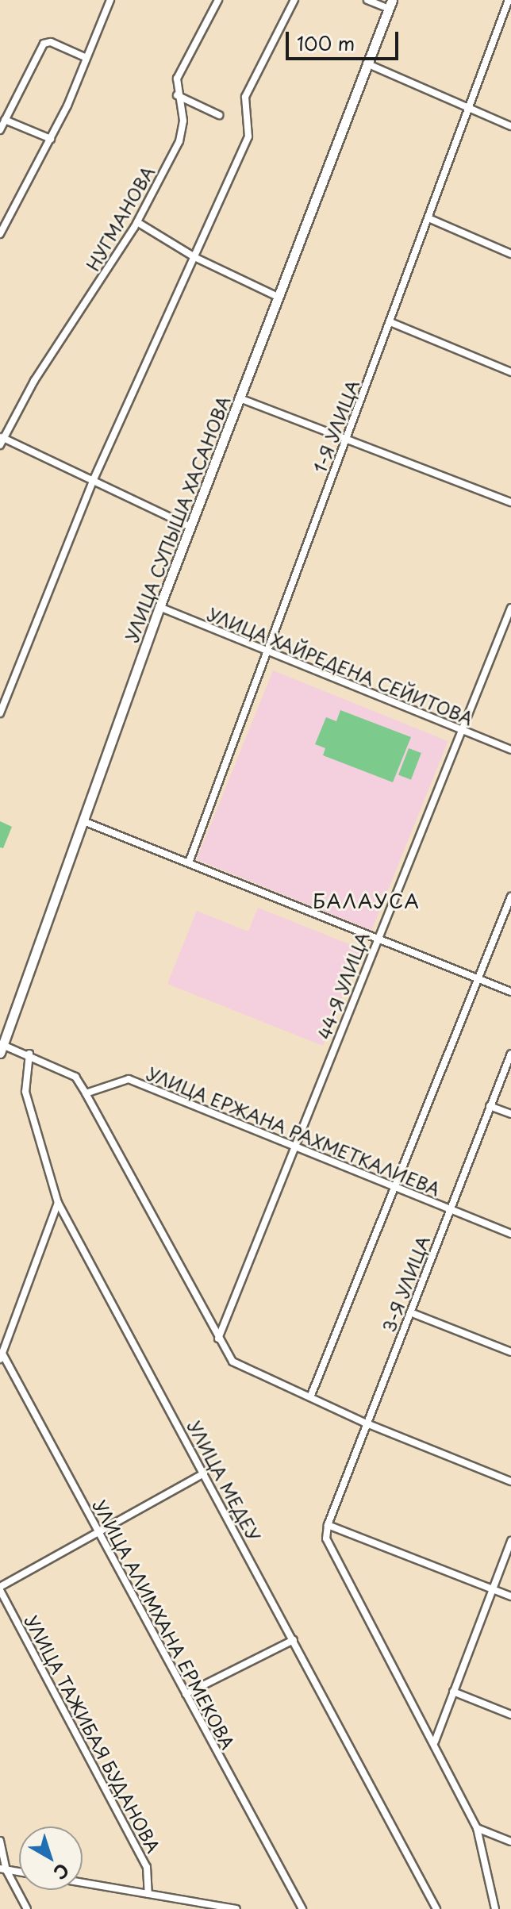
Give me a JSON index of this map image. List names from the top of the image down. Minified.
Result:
{"streets":{"street":["НУГМАНОВА","1-Я УЛИЦА","УЛИЦА СУПЫША ХАСАНОВА","УЛИЦА ХАЙРЕДЕНА СЕЙИТОВА","44-Я УЛИЦА","УЛИЦА ЕРЖАНА РАХМЕТКАЛИЕВА","3-Я УЛИЦА","УЛИЦА МЕДЕУ","УЛИЦА АЛИМХАНА ЕРМЕКОВА","УЛИЦА ТАЖИБАЯ БУДАНОВА"]},"crossings":[["1-Я УЛИЦА","УЛИЦА ХАЙРЕДЕНА СЕЙИТОВА"],["УЛИЦА СУПЫША ХАСАНОВА","УЛИЦА ХАЙРЕДЕНА СЕЙИТОВА"],["УЛИЦА ХАЙРЕДЕНА СЕЙИТОВА","44-Я УЛИЦА"],["44-Я УЛИЦА","УЛИЦА ЕРЖАНА РАХМЕТКАЛИЕВА"],["УЛИЦА ЕРЖАНА РАХМЕТКАЛИЕВА","3-Я УЛИЦА"]],"districts":["БАЛАУСА"],"scale_bar":"100 m","north":"bottom right"}
